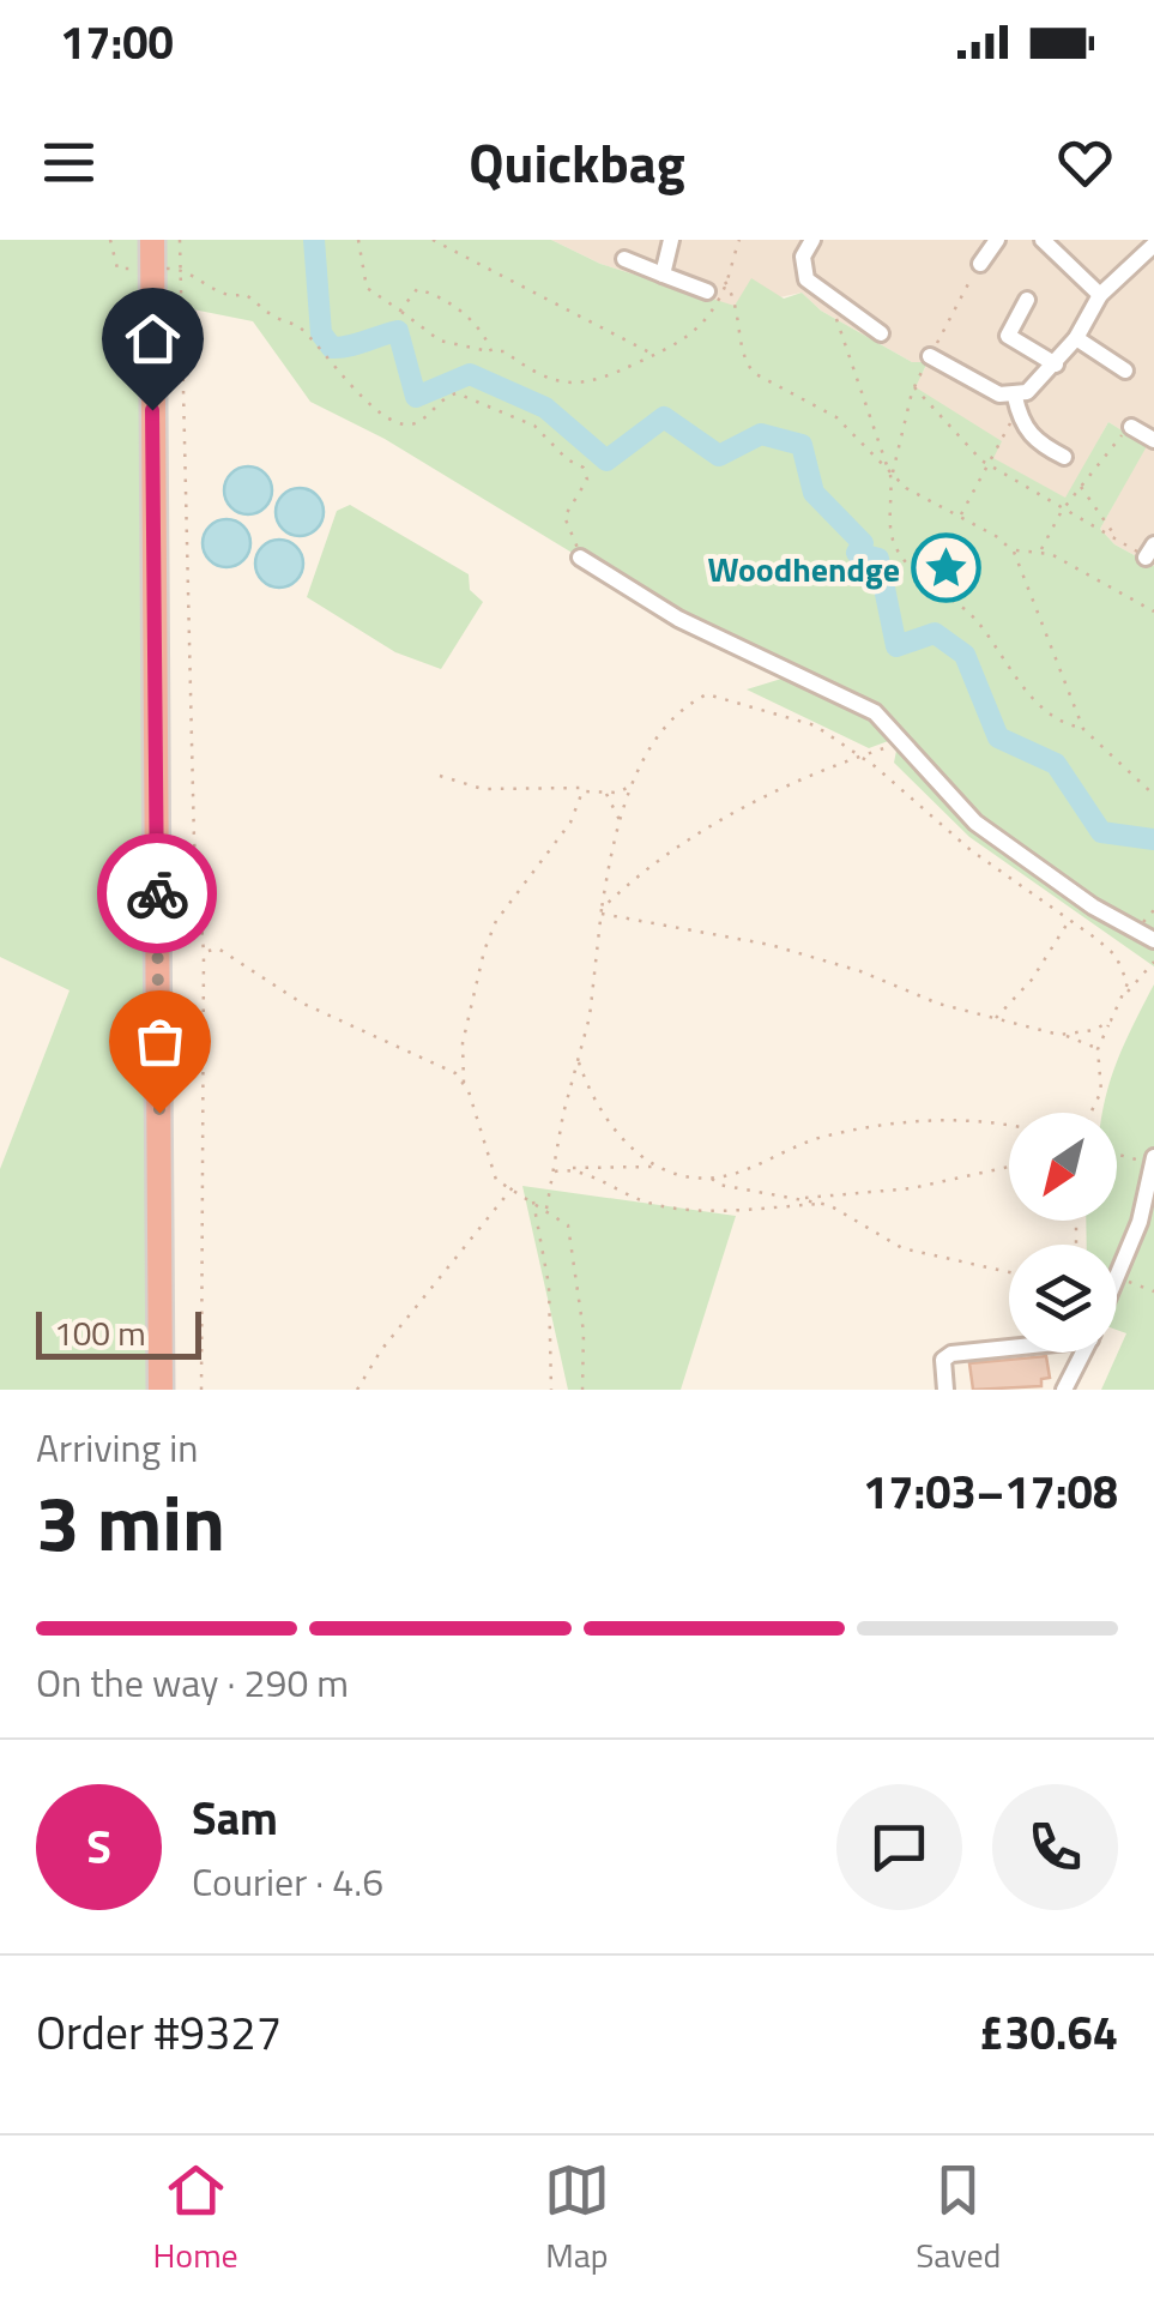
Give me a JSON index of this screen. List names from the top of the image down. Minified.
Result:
{"places":{"place":["Woodhendge"]},"scale_bar":"100 m","north":"bottom left","page":{"status":"17:00","header":"Quickbag","scale":"100 m","heading":["3 min","Arriving in","17:03–17:08"],"panel":["Sam","Courier · 4.6","Order #9327","£30.64"],"bar":"On the way · 290 m","round":"S","tabs":["Home","Map","Saved"]}}
